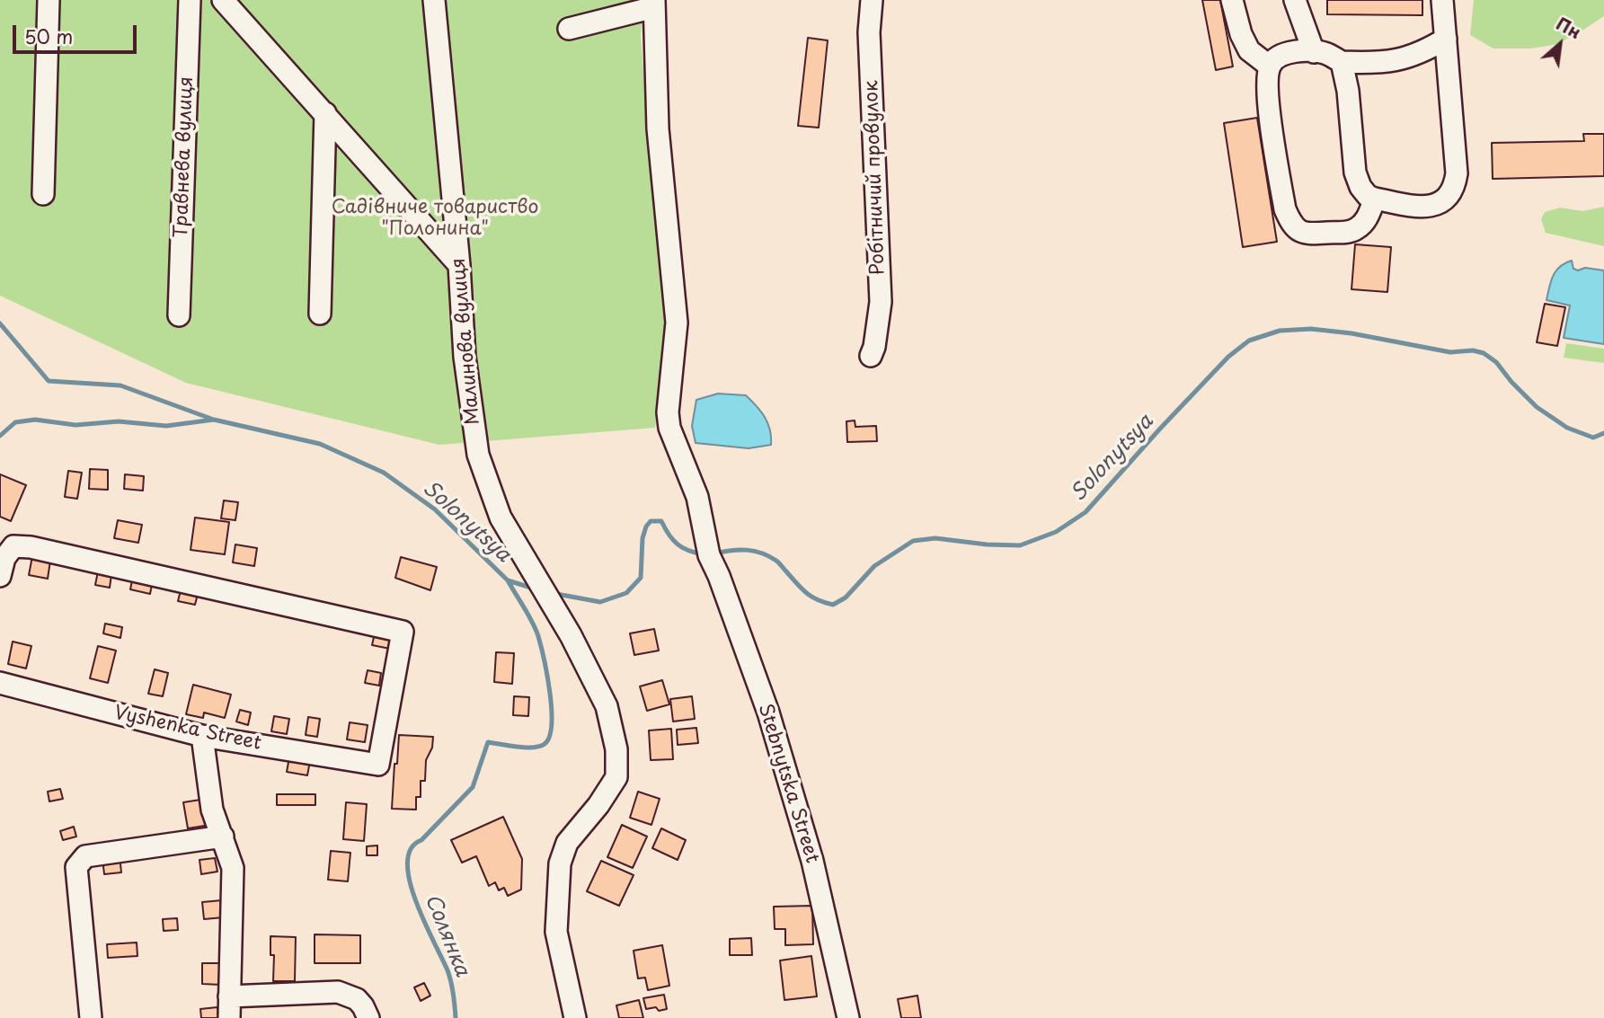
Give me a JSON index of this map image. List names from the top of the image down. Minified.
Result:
{"streets":{"street":["Травнева вулиця","Робітничий провулок","Малинова вулиця","Vyshenka Street","Stebnytska Street"]},"water":["Solonytsya","Солянка"],"parks":["Садівниче товариство \"Полонина\""],"scale_bar":"50 m","north":"top right"}
